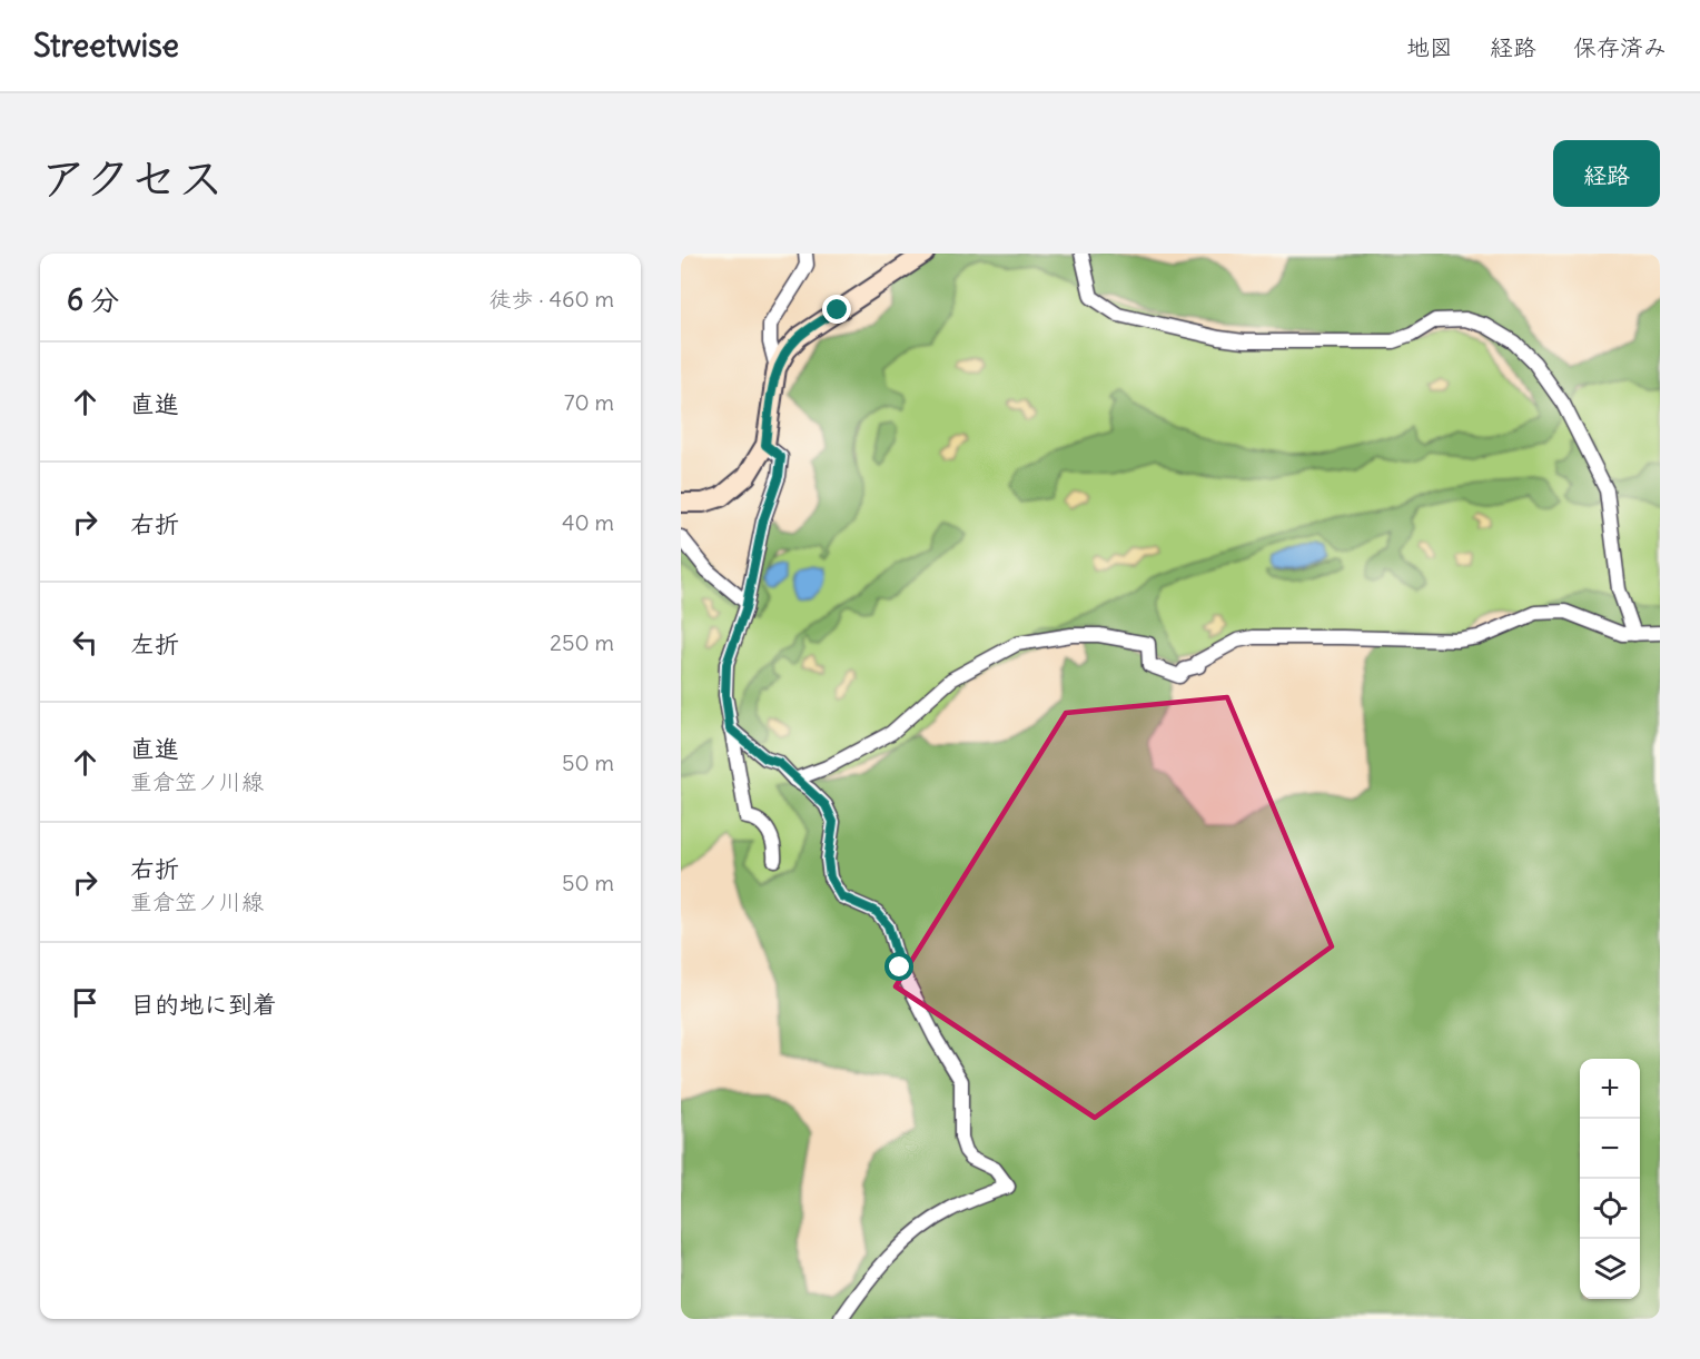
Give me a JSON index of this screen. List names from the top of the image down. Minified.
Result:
{"page":{"header":"Streetwise","nav":["地図","経路","保存済み"],"title":"アクセス","buttons":"経路","heading":["6 分","徒歩 · 460 m"],"list":[["直進","70 m"],["右折","40 m"],["左折","250 m"],["直進","重倉笠ノ川線","50 m"],["右折","重倉笠ノ川線","50 m"],"目的地に到着"],"map_buttons":["+","−"]}}
